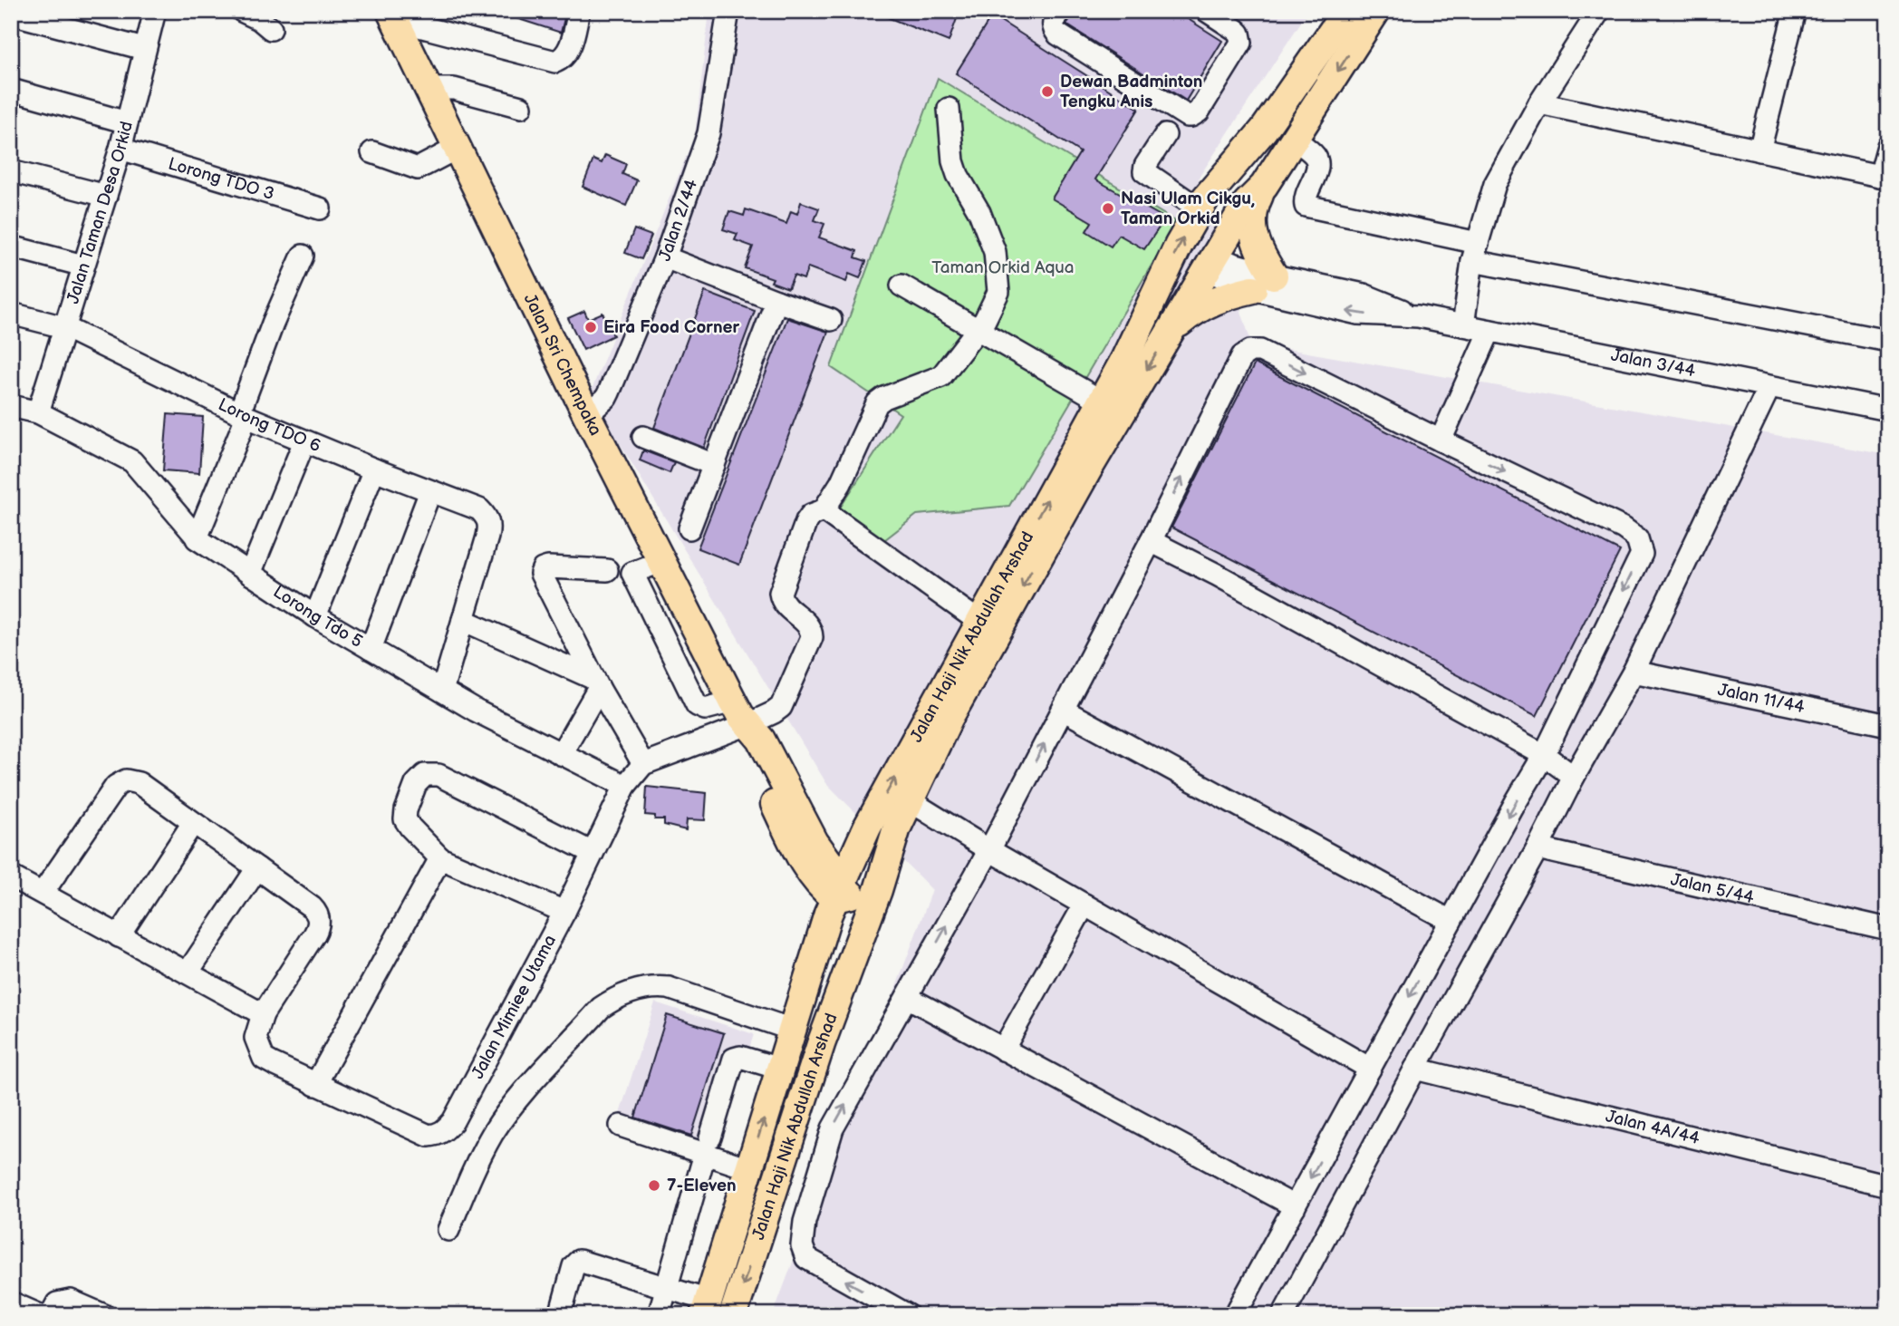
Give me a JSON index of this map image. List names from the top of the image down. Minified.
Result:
{"streets":{"main road":["Jalan Sri Chempaka","Jalan Haji Nik Abdullah Arshad"],"street":["Lorong TDO 3","Jalan Taman Desa Orkid","Jalan 2/44","Jalan 3/44","Lorong TDO 6","Lorong Tdo 5","Jalan 11/44","Jalan 5/44","Jalan Mimiee Utama","Jalan 4A/44"]},"crossings":[["Lorong TDO 3","Jalan Taman Desa Orkid"],["Jalan Taman Desa Orkid","Lorong TDO 6"],["Jalan Taman Desa Orkid","Lorong Tdo 5"],["Jalan 2/44","Jalan Sri Chempaka"],["Jalan 3/44","Jalan Haji Nik Abdullah Arshad"],["Jalan Sri Chempaka","Jalan Mimiee Utama"],["Lorong Tdo 5","Jalan Mimiee Utama"]],"parks":["Taman Orkid Aqua"],"places":["Dewan Badminton Tengku Anis","Nasi Ulam Cikgu, Taman Orkid","Eira Food Corner","7-Eleven"]}
